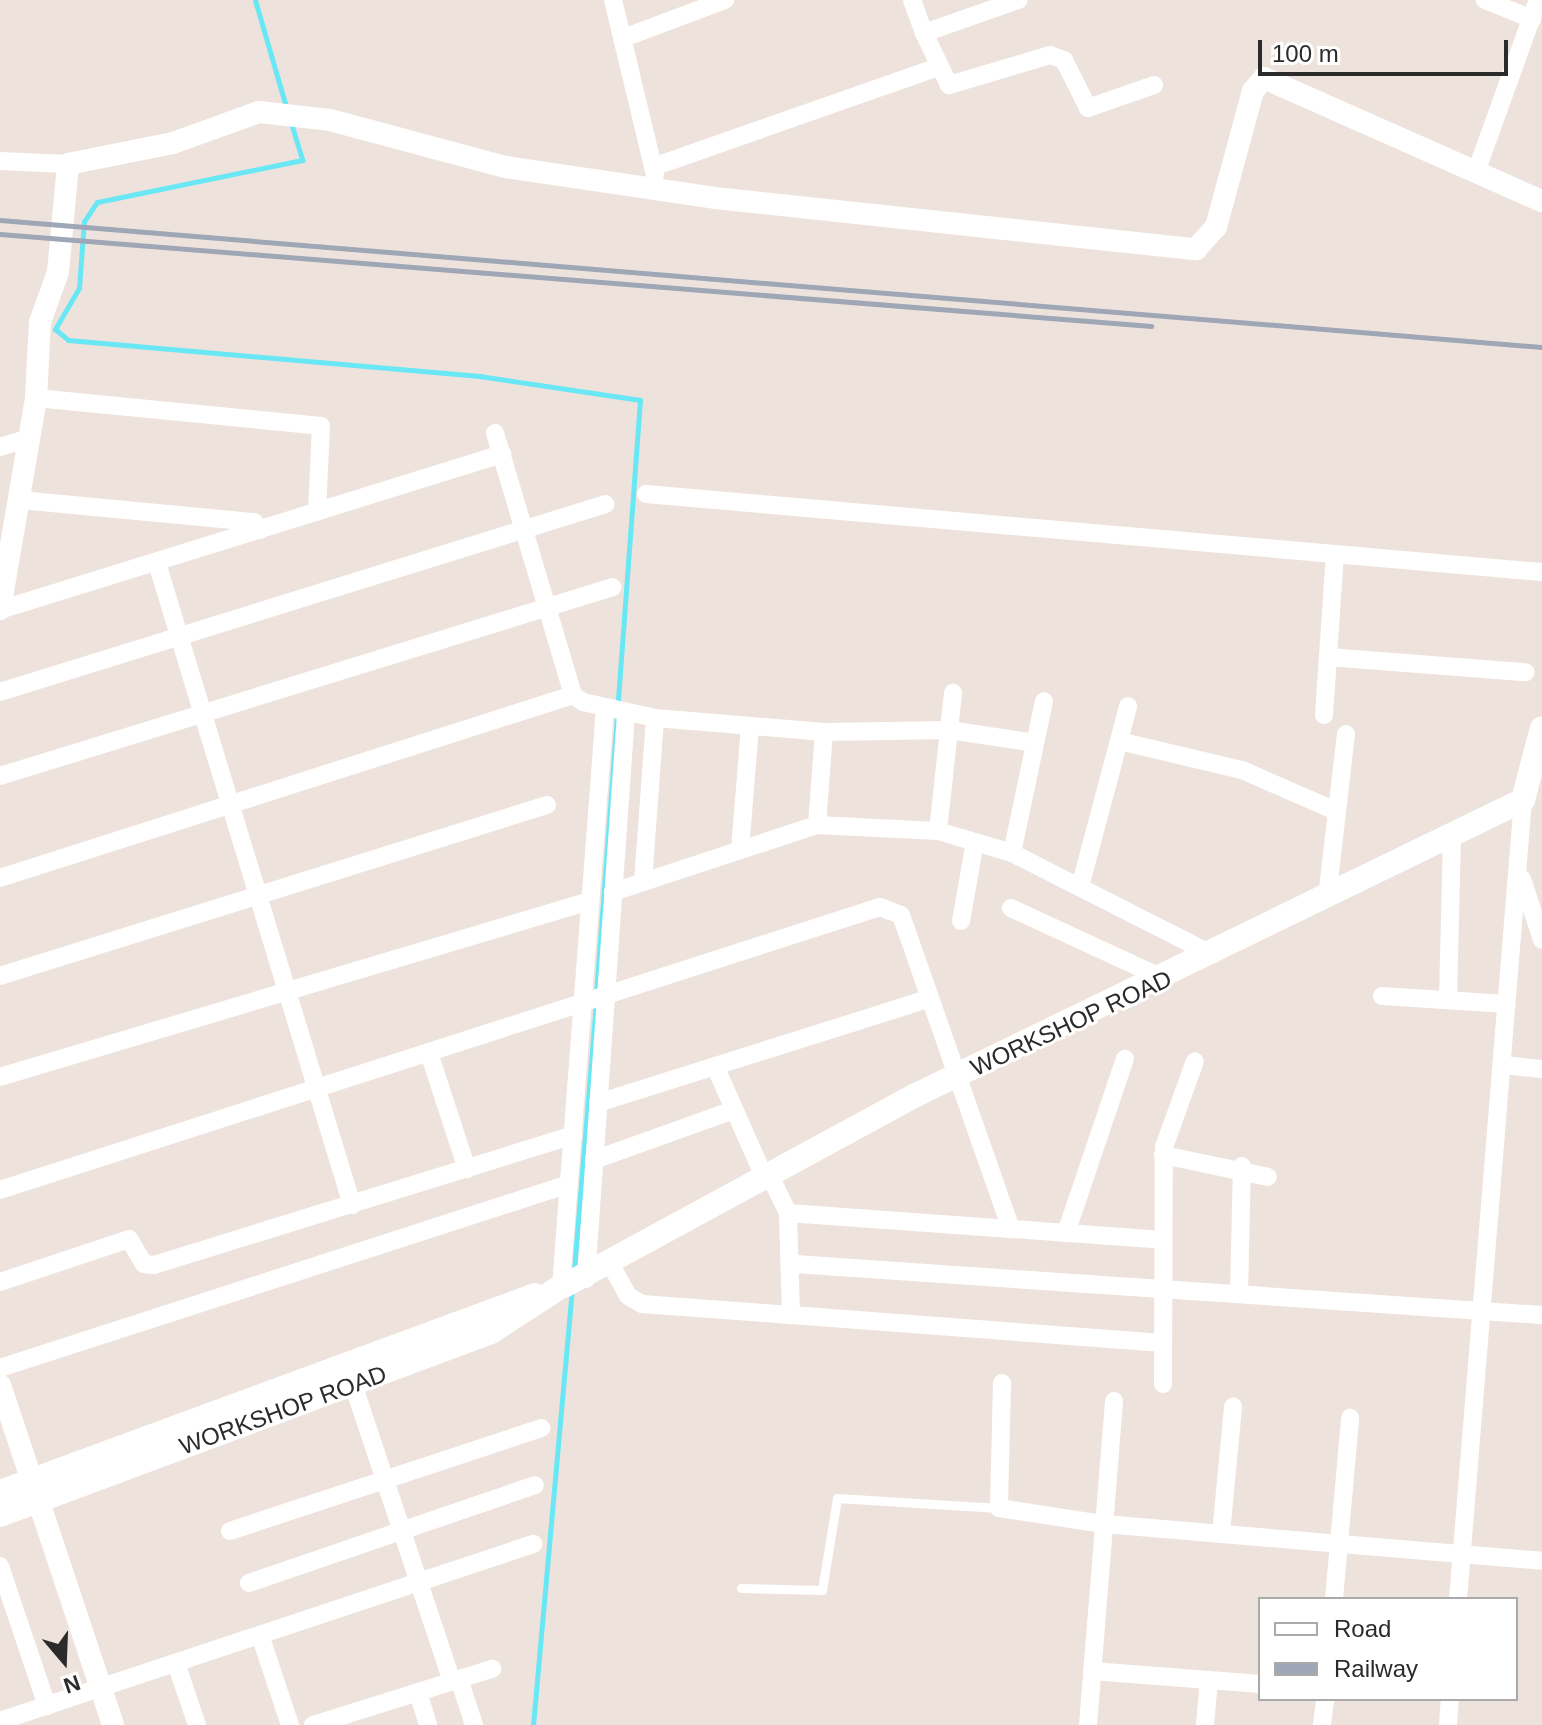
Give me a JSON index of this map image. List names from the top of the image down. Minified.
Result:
{"streets":{"main road":["WORKSHOP ROAD"]},"legend":["Road","Railway"],"scale_bar":"100 m","north":"bottom"}
